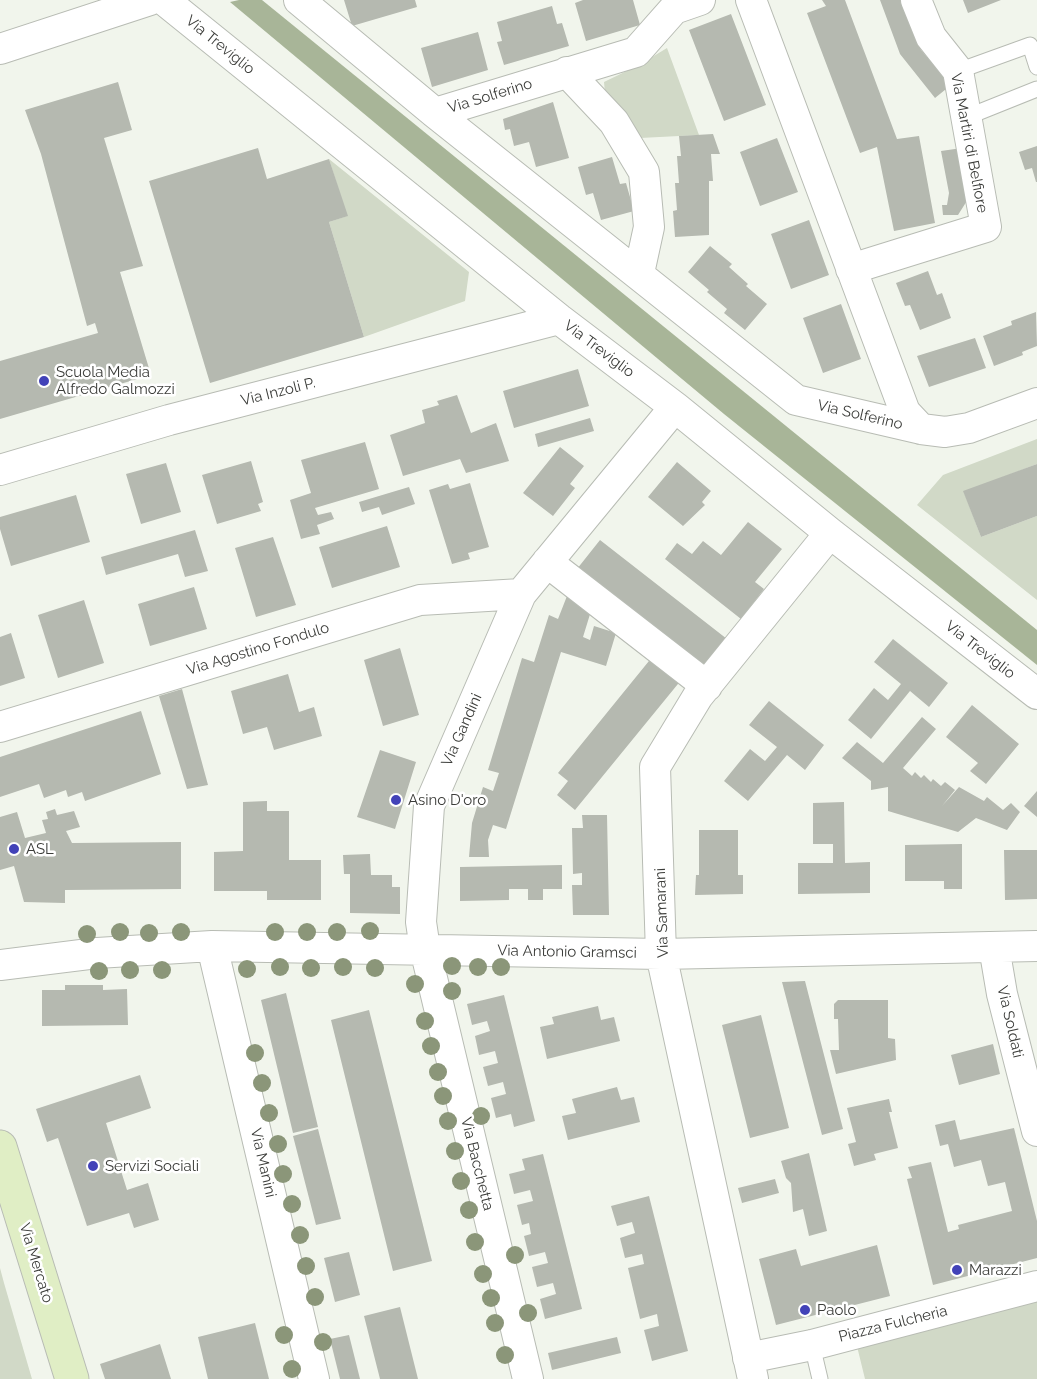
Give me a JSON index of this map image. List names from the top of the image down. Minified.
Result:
{"streets":{"street":["Via Treviglio","Via Solferino","Via Martiri di Belfiore","Via Inzoli P.","Via Agostino Fondulo","Via Gandini","Via Samarani","Via Antonio Gramsci","Via Soldati","Via Manini","Via Bacchetta","Via Mercato","Piazza Fulcheria"]},"crossings":[["Via Treviglio","Via Inzoli P."],["Via Treviglio","Via Gandini"],["Via Treviglio","Via Samarani"],["Via Solferino","Via Martiri di Belfiore"],["Via Agostino Fondulo","Via Gandini"],["Via Gandini","Via Antonio Gramsci"],["Via Gandini","Via Bacchetta"],["Via Samarani","Via Antonio Gramsci"],["Via Samarani","Piazza Fulcheria"],["Via Antonio Gramsci","Via Soldati"],["Via Antonio Gramsci","Via Manini"],["Via Antonio Gramsci","Via Bacchetta"]],"places":["Scuola Media Alfredo Galmozzi","Asino D'oro","ASL","Servizi Sociali","Marazzi","Paolo"]}
